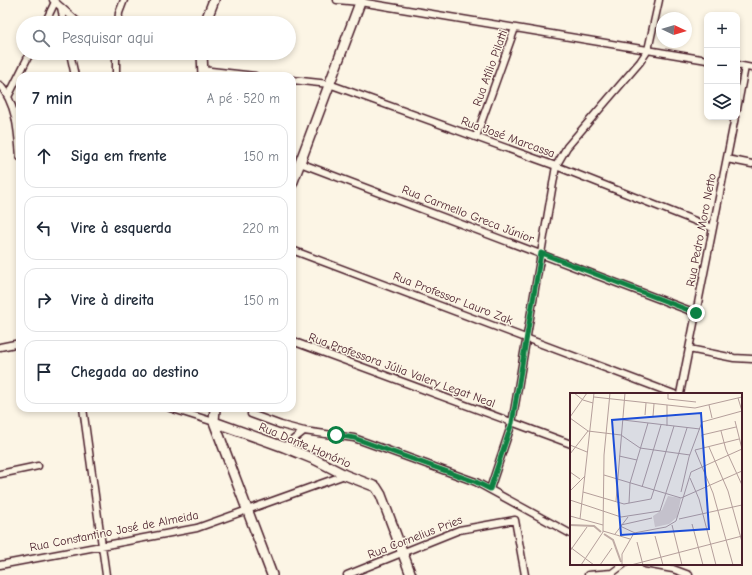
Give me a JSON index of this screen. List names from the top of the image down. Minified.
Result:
{"streets":{"street":["Rua Atílio Pilatti","Rua José Marcassa","Rua Carmello Greca Júnior","Rua Pedro Moro Netto","Rua Professor Lauro Zak","Rua Professora Júlia Valery Legat Neal","Rua Dante Honório","Rua Constantino José de Almeida","Rua Cornelius Pries"]},"crossings":[["Rua Atílio Pilatti","Rua José Marcassa"],["Rua José Marcassa","Rua Pedro Moro Netto"],["Rua Carmello Greca Júnior","Rua Pedro Moro Netto"],["Rua Dante Honório","Rua Constantino José de Almeida"],["Rua Dante Honório","Rua Cornelius Pries"]],"north":"right","page":{"map_buttons":["+","−"],"search":"Pesquisar aqui","heading":["7 min","A pé · 520 m"],"list":[["Siga em frente","150 m"],["Vire à esquerda","220 m"],["Vire à direita","150 m"],"Chegada ao destino"]}}
